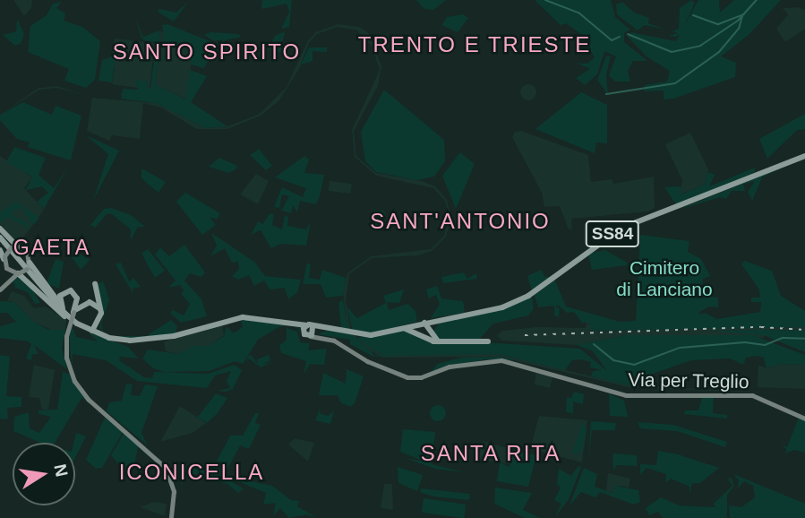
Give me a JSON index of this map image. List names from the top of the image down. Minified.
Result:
{"streets":{"main road":["SS84","Via per Treglio"]},"crossings":[["SS84","Via per Treglio"]],"districts":["TRENTO E TRIESTE","SANTO SPIRITO","SANT'ANTONIO","GAETA","SANTA RITA","ICONICELLA"],"parks":["Cimitero di Lanciano"],"north":"right"}
